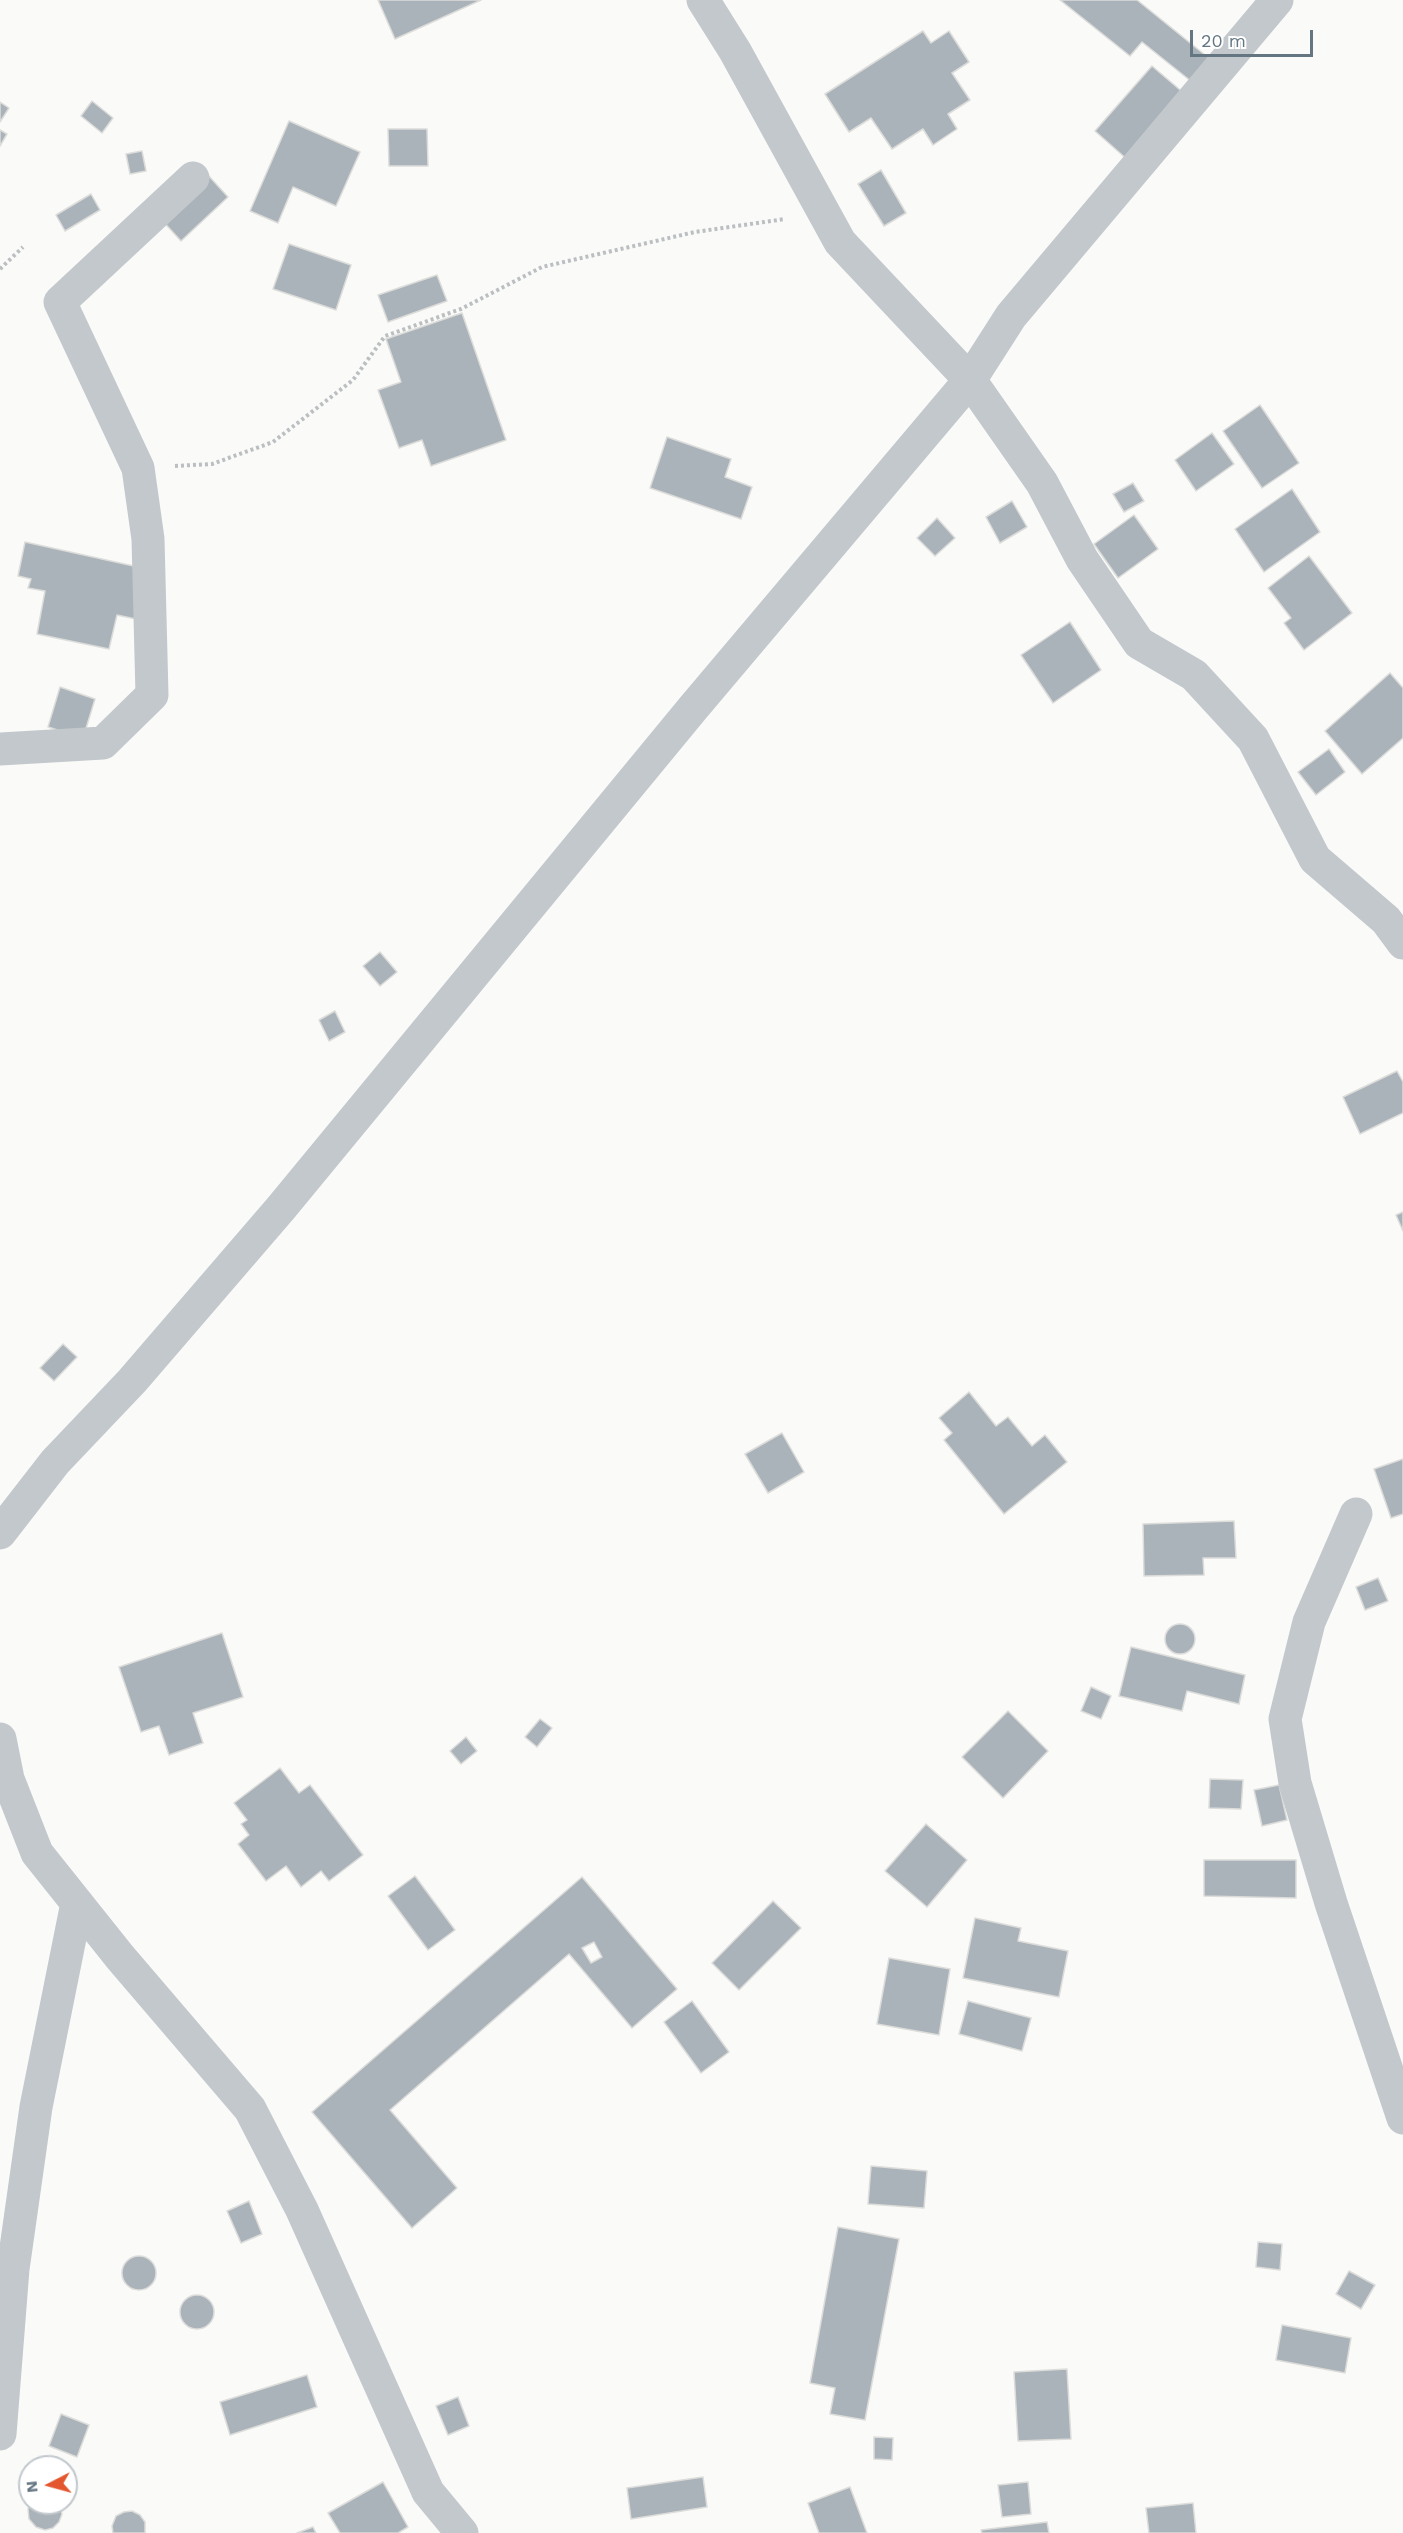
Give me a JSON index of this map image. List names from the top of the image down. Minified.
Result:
{"scale_bar":"20 m","north":"left"}
